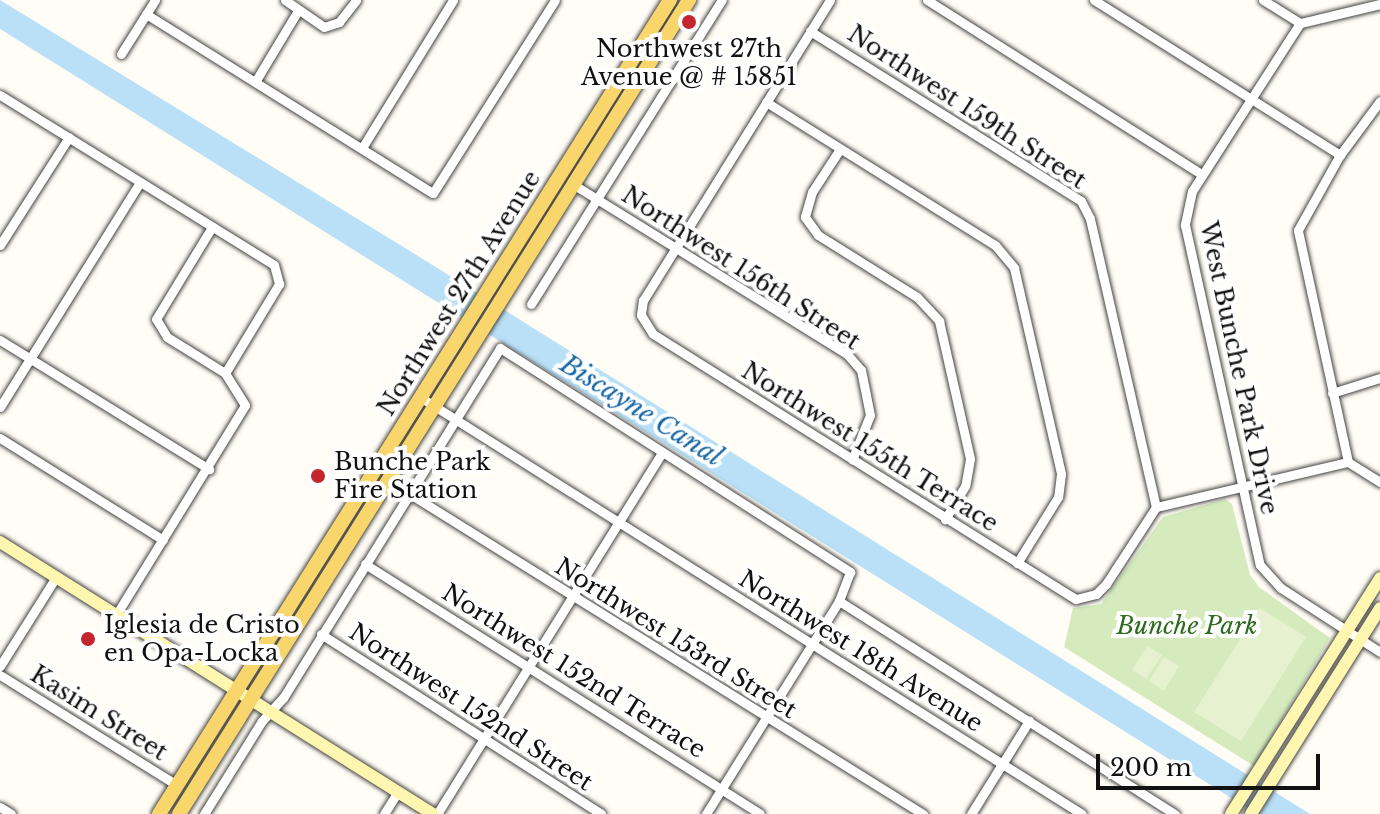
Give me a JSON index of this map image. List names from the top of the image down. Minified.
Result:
{"streets":{"main road":["Northwest 27th Avenue"],"street":["Northwest 159th Street","Northwest 156th Street","West Bunche Park Drive","Northwest 155th Terrace","Northwest 153rd Street","Northwest 18th Avenue","Northwest 152nd Terrace","Northwest 152nd Street","Kasim Street"]},"crossings":[["Northwest 159th Street","Northwest 155th Terrace"],["Northwest 156th Street","Northwest 27th Avenue"],["Northwest 156th Street","Northwest 155th Terrace"],["Northwest 27th Avenue","Northwest 18th Avenue"],["Northwest 27th Avenue","Kasim Street"]],"water":["Biscayne Canal"],"parks":["Bunche Park"],"places":["Northwest 27th Avenue @ # 15851","Bunche Park Fire Station","Iglesia de Cristo en Opa-Locka"],"scale_bar":"200 m"}
